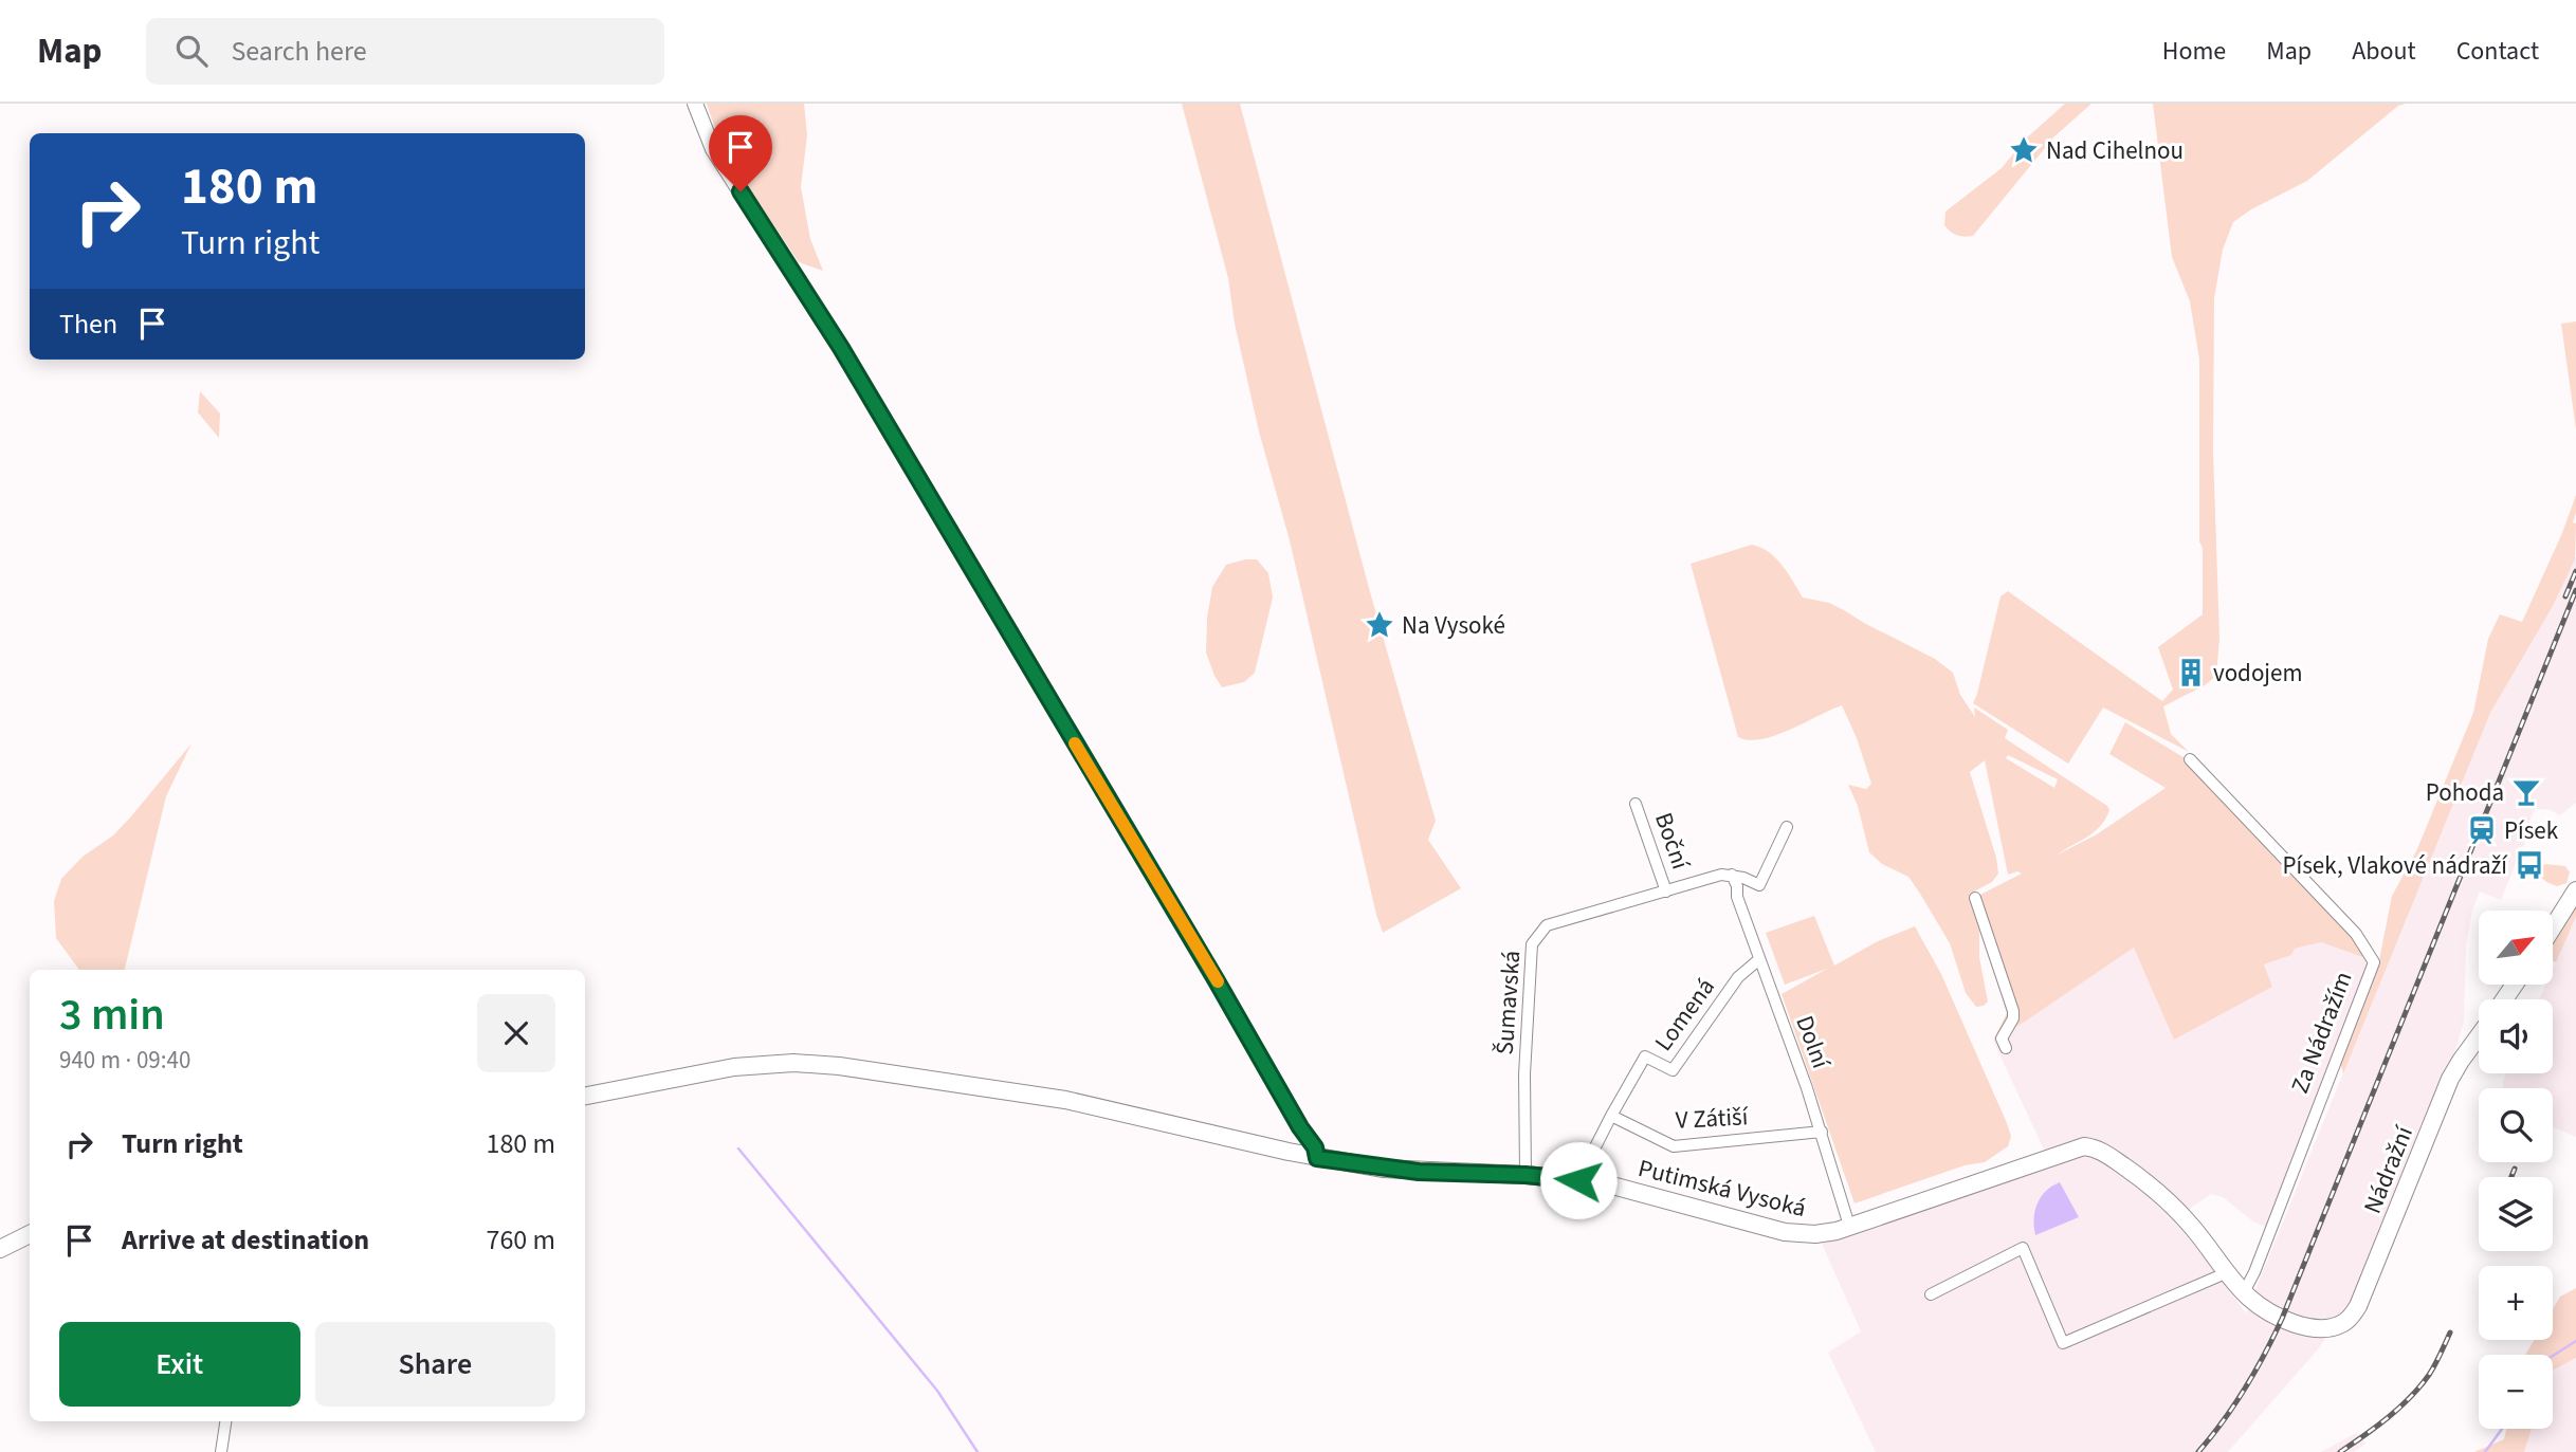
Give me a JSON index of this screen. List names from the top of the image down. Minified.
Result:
{"streets":{"main road":["Nádražní","Putimská Vysoká"],"street":["Boční","Šumavská","Lomená","Za Nádražím","Dolní","V Zátiší"]},"crossings":[["Boční","Šumavská"],["Šumavská","Dolní"],["Šumavská","Putimská Vysoká"],["Lomená","Dolní"],["Lomená","V Zátiší"],["Lomená","Putimská Vysoká"],["Za Nádražím","Nádražní"],["Dolní","V Zátiší"],["Dolní","Putimská Vysoká"]],"places":{"place":["Nad Cihelnou","Na Vysoké"],"building":["vodojem"],"bar":["Pohoda"],"station":["Písek"],"bus stop":["Písek, Vlakové nádraží"]},"north":"top right","page":{"header":"Map","search":"Search here","nav":["Home","Map","About","Contact"],"turn":["180 m","Turn right"],"then":"Then","map_buttons":["+","−"],"heading":["3 min","940 m · 09:40"],"list":[{"name":"Turn right","value":"180 m"},{"name":"Arrive at destination","value":"760 m"}],"buttons":["Exit","Share"]}}
